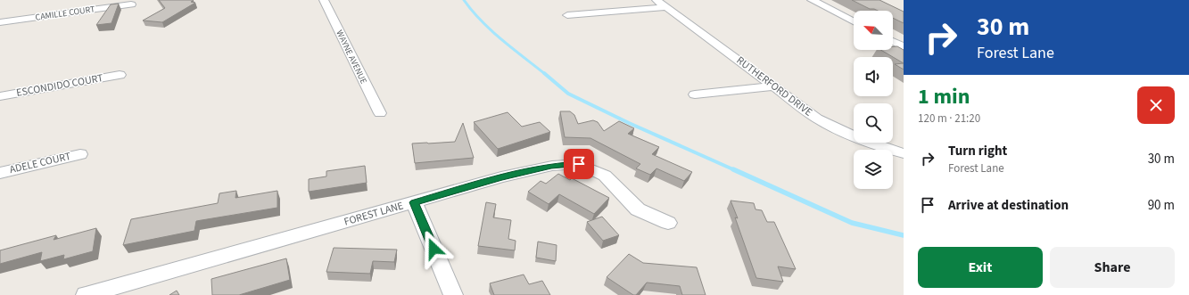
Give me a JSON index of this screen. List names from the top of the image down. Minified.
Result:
{"streets":{"street":["CAMILLE COURT","WAYNE AVENUE","ESCONDIDO COURT","RUTHERFORD DRIVE","ADELE COURT","FOREST LANE"]},"north":"top left","page":{"turn":["30 m","Forest Lane"],"heading":["1 min","120 m · 21:20"],"list":[{"name":"Turn right","note":"Forest Lane","value":"30 m"},{"name":"Arrive at destination","value":"90 m"}],"buttons":["Exit","Share"]}}
